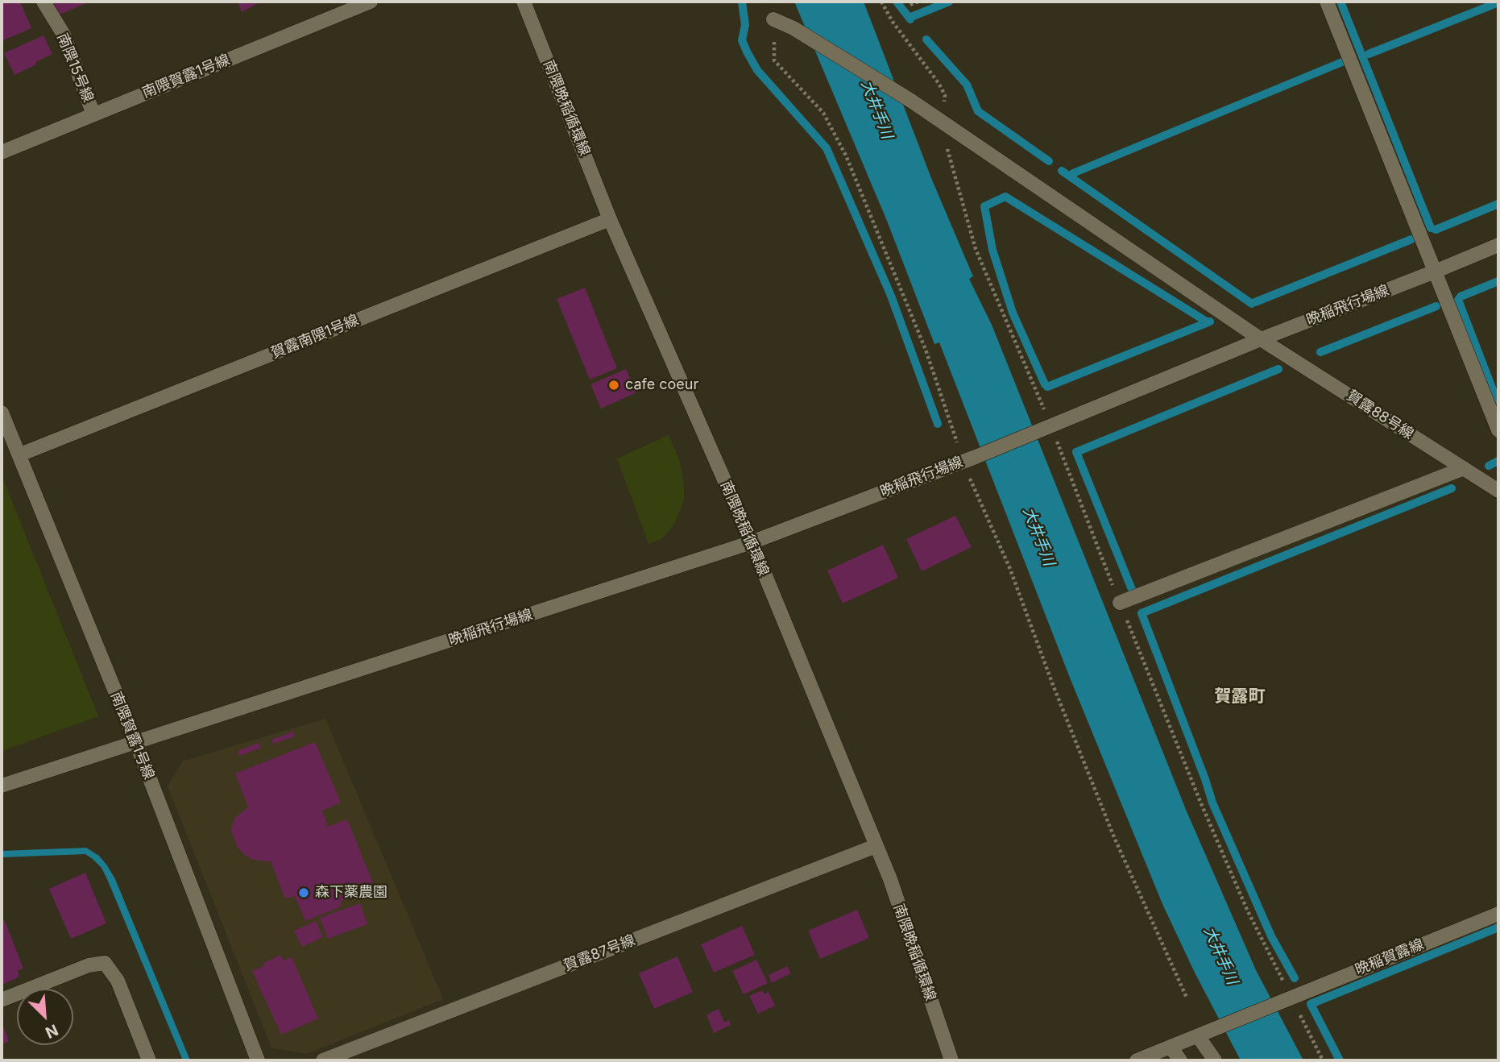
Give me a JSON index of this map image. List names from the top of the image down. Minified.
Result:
{"streets":{"street":["南隈15号線","南隈賀露1号線","南隈晩稲循環線","晩稲飛行場線","賀露南隈1号線","賀露88号線","賀露87号線","晩稲賀露線"]},"crossings":[["南隈15号線","南隈賀露1号線"],["南隈賀露1号線","晩稲飛行場線"],["南隈賀露1号線","賀露南隈1号線"],["南隈晩稲循環線","晩稲飛行場線"],["南隈晩稲循環線","賀露南隈1号線"],["南隈晩稲循環線","賀露87号線"],["晩稲飛行場線","賀露88号線"]],"districts":["賀露町"],"water":["大井手川"],"places":["cafe coeur","森下薬農園"],"north":"bottom right"}
